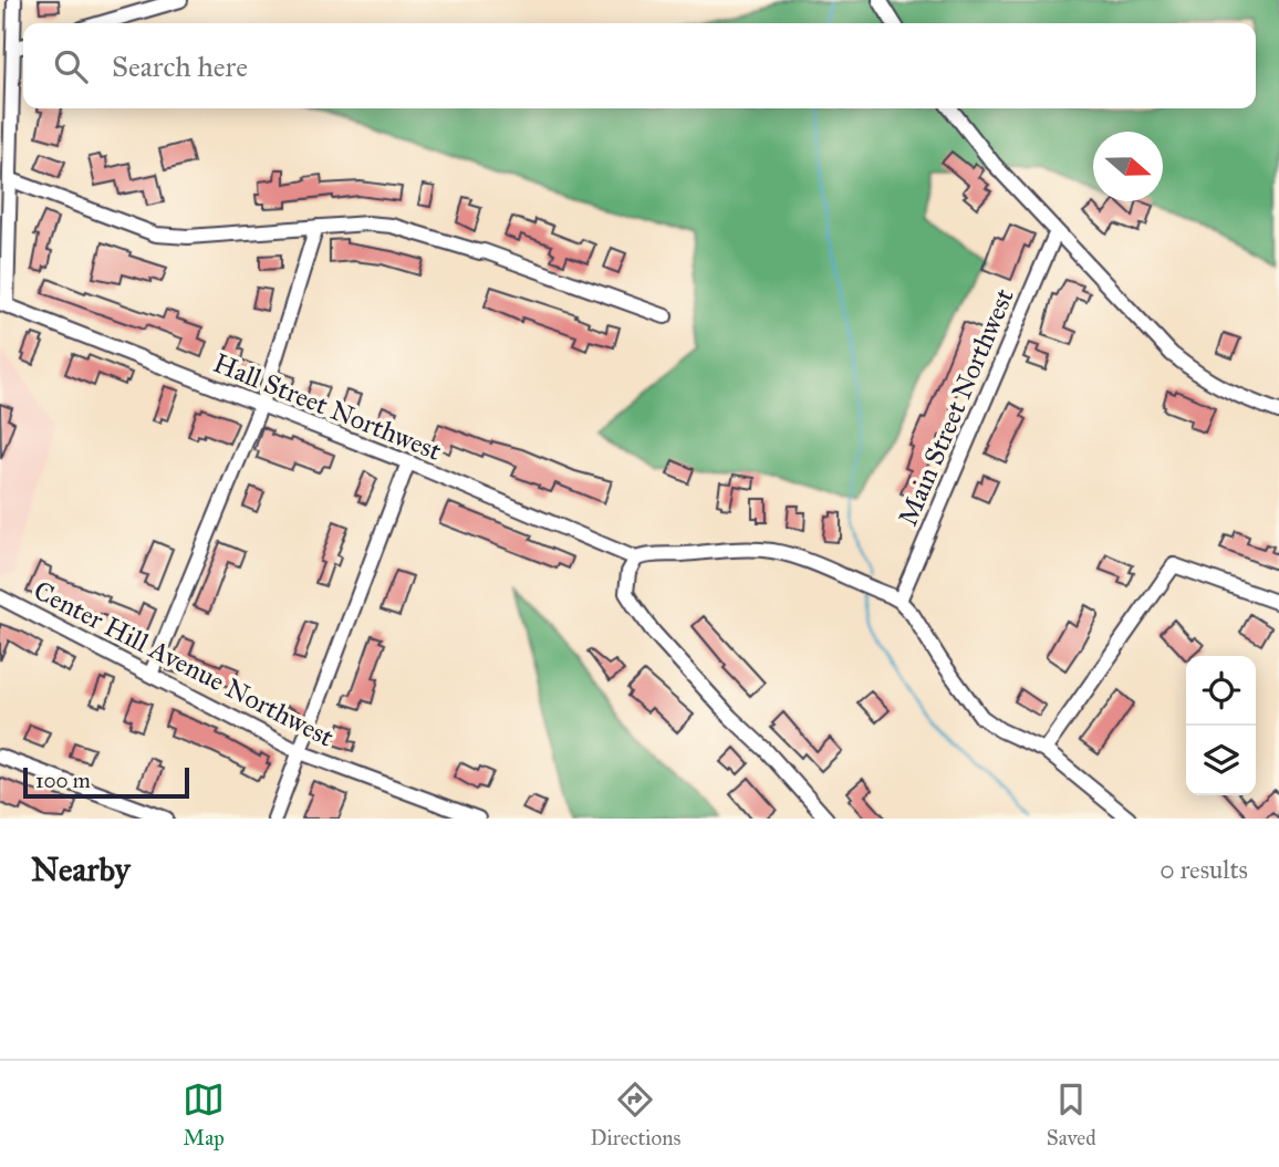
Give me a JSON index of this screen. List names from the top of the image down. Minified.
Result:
{"streets":{"street":["Hall Street Northwest","Main Street Northwest","Center Hill Avenue Northwest"]},"scale_bar":"100 m","north":"right","page":{"search":"Search here","scale":"100 m","heading":["Nearby","0 results"],"nav":["Map","Directions","Saved"]}}
